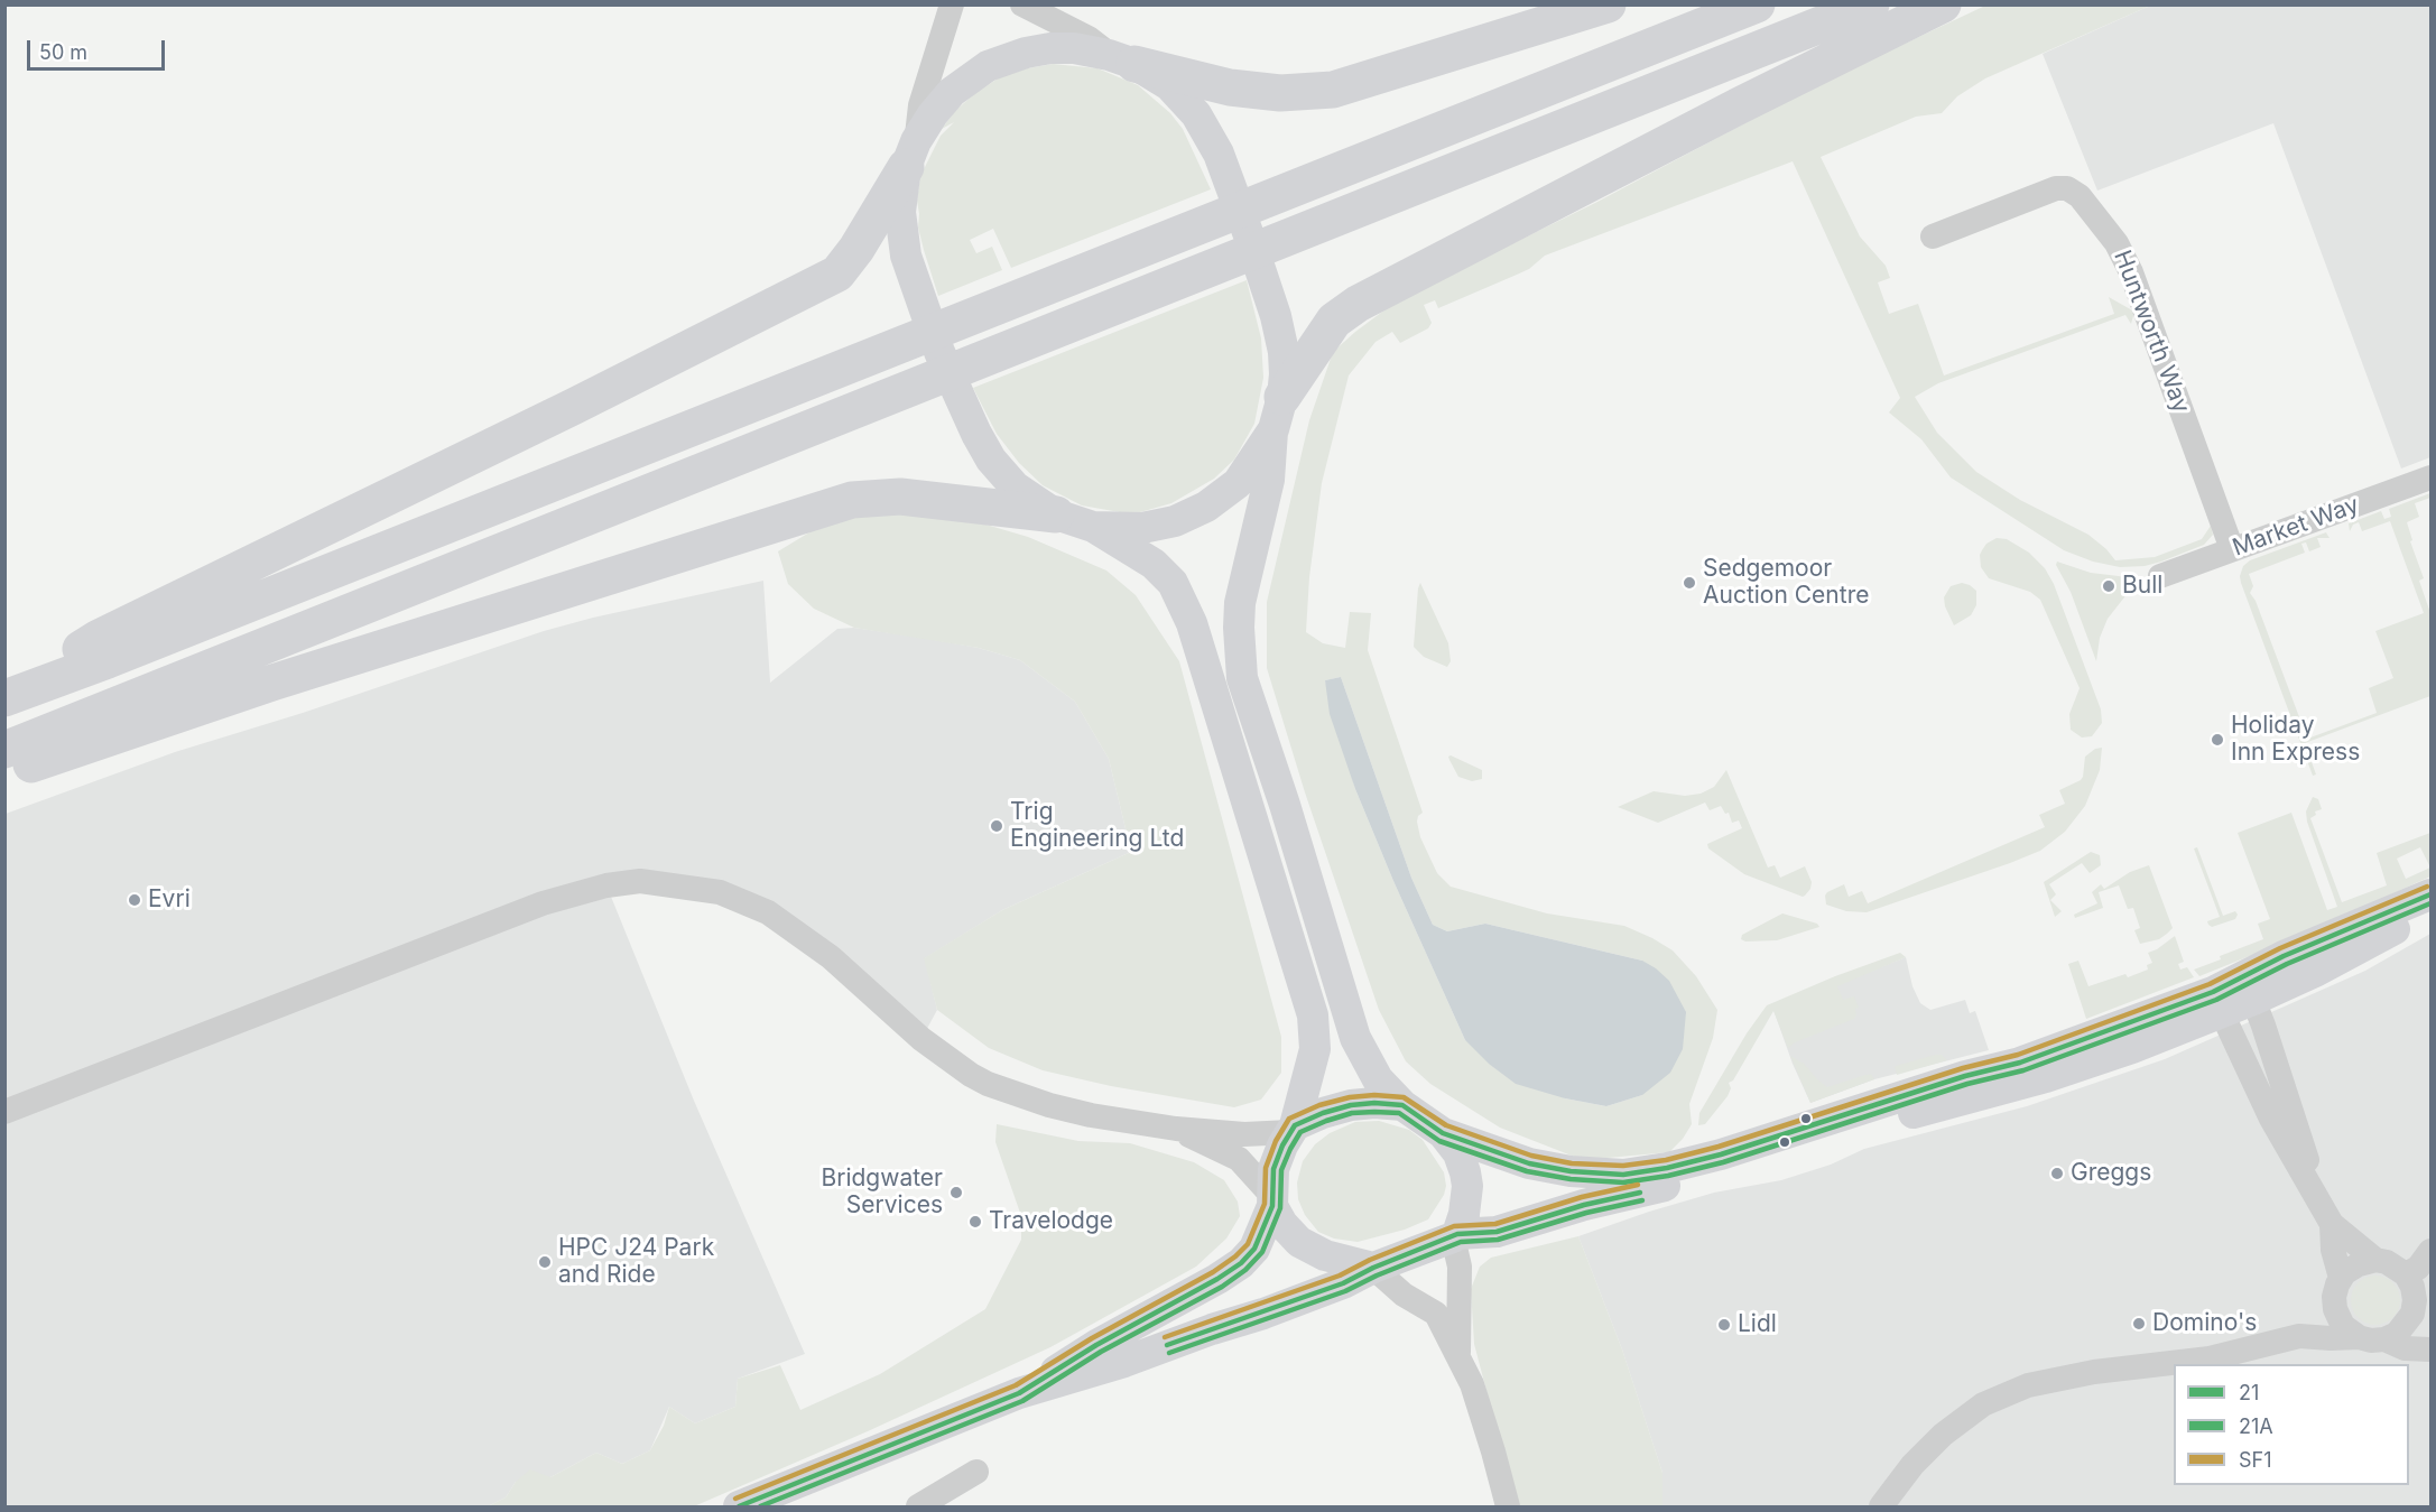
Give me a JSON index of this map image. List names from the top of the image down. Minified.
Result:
{"streets":{"street":["Huntworth Way","Market Way"]},"crossings":[["Huntworth Way","Market Way"]],"places":["Sedgemoor Auction Centre","Bull","Holiday Inn Express","Trig Engineering Ltd","Evri","Greggs","Bridgwater Services","Travelodge","HPC J24 Park and Ride","Domino's","Lidl"],"lines":["transit line SF1","transit line 21","transit line 21A"],"legend":["21","21A","SF1"],"scale_bar":"50 m"}
